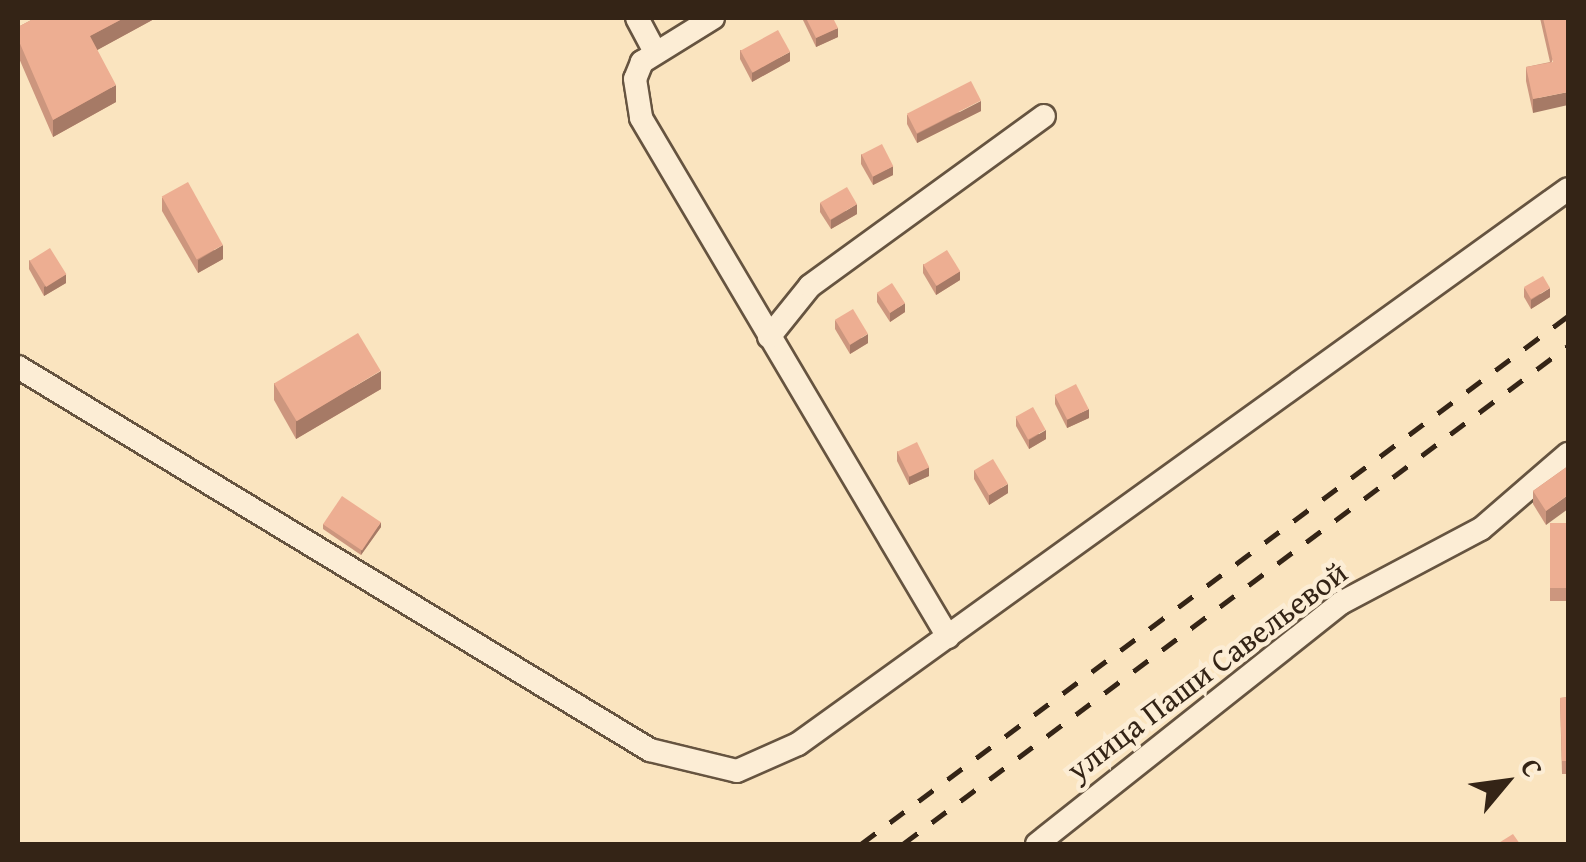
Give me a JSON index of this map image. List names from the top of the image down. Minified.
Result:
{"streets":{"street":["улица Паши Савельевой"]},"north":"top right"}
